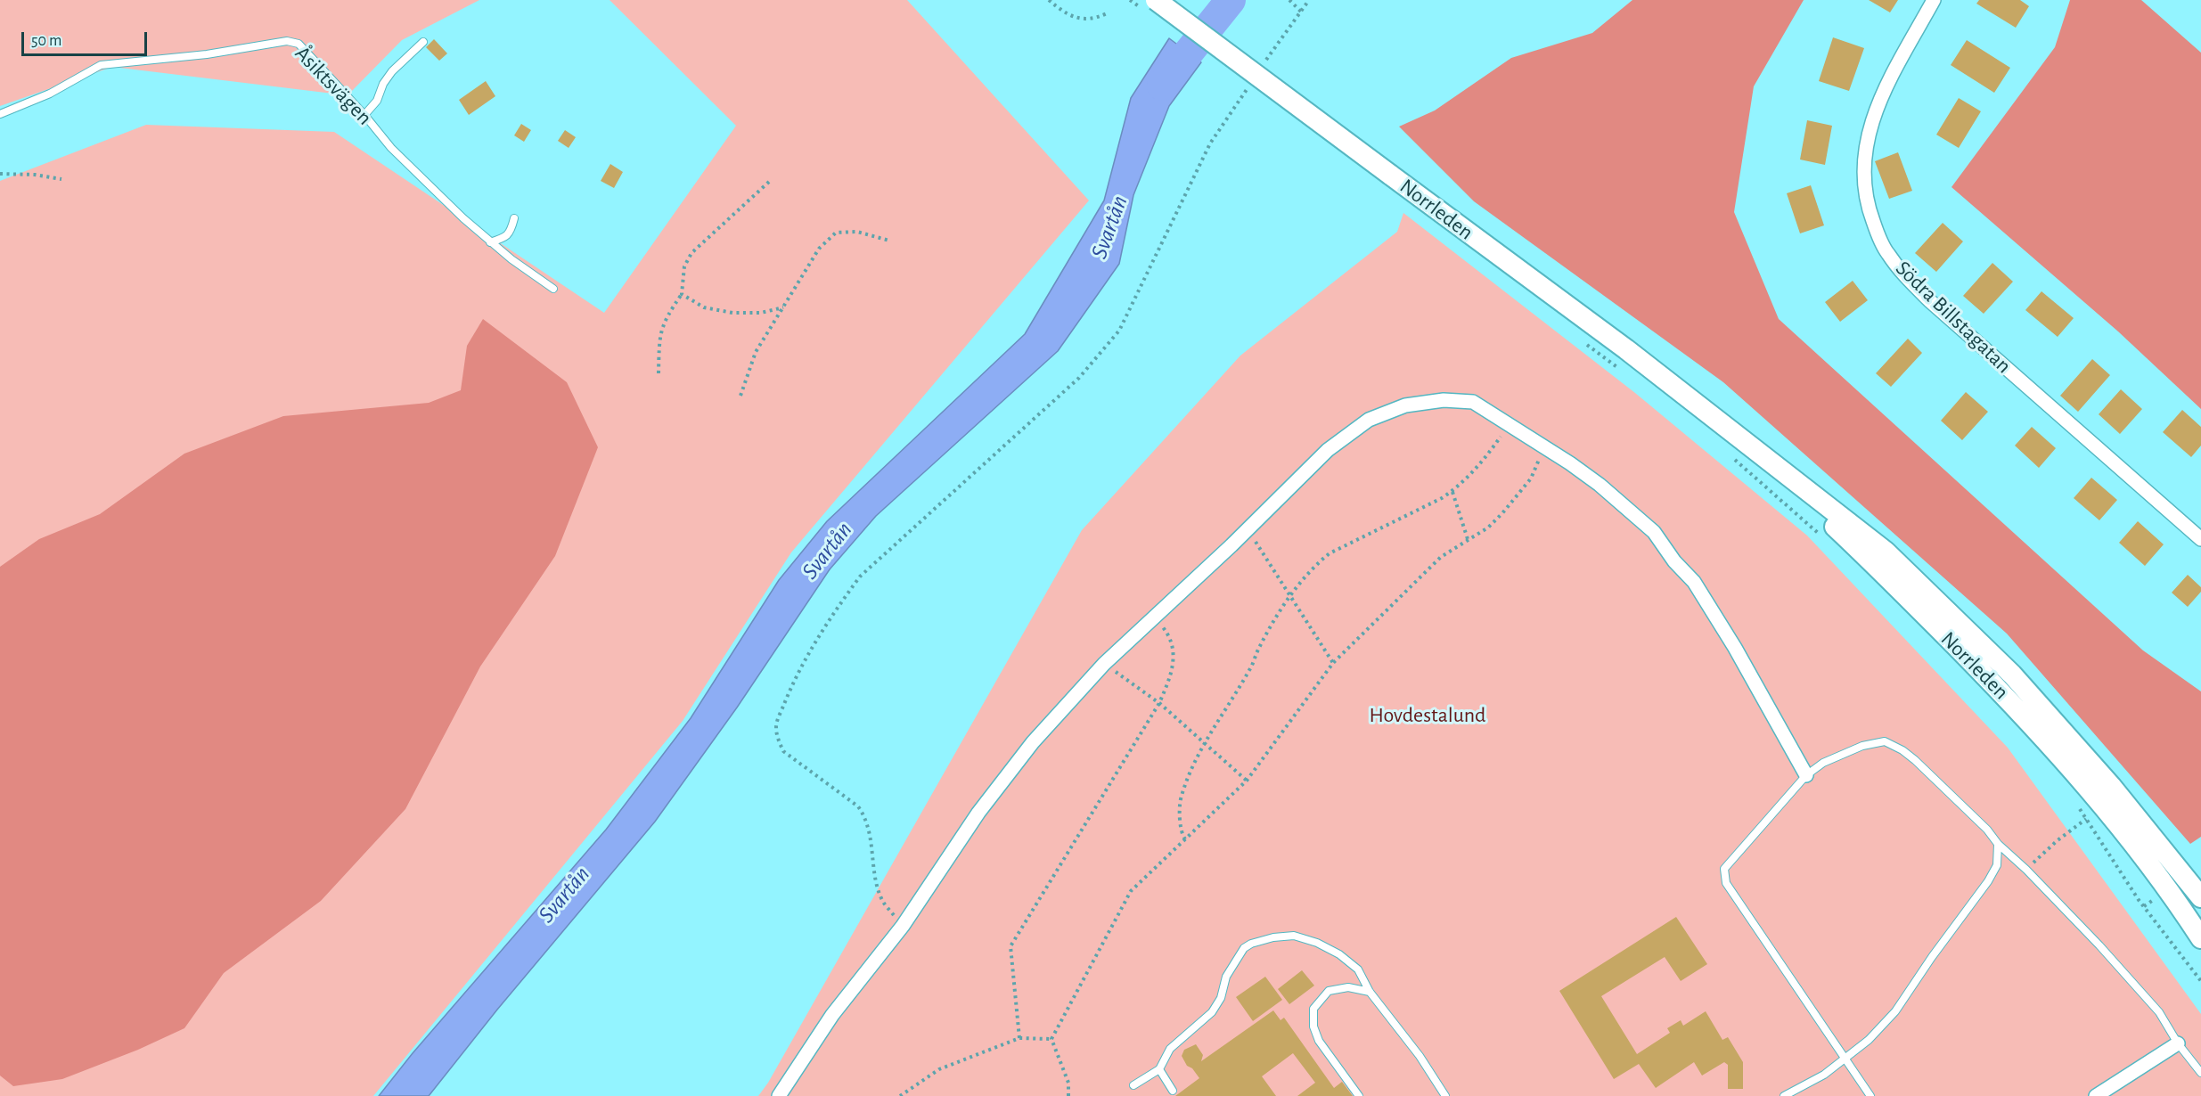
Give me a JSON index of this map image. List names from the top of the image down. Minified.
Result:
{"streets":{"main road":["Norrleden"],"street":["Södra Billstagatan"],"lane":["Åsiktsvägen"]},"water":["Svartån"],"parks":["Hovdestalund"],"scale_bar":"50 m"}
